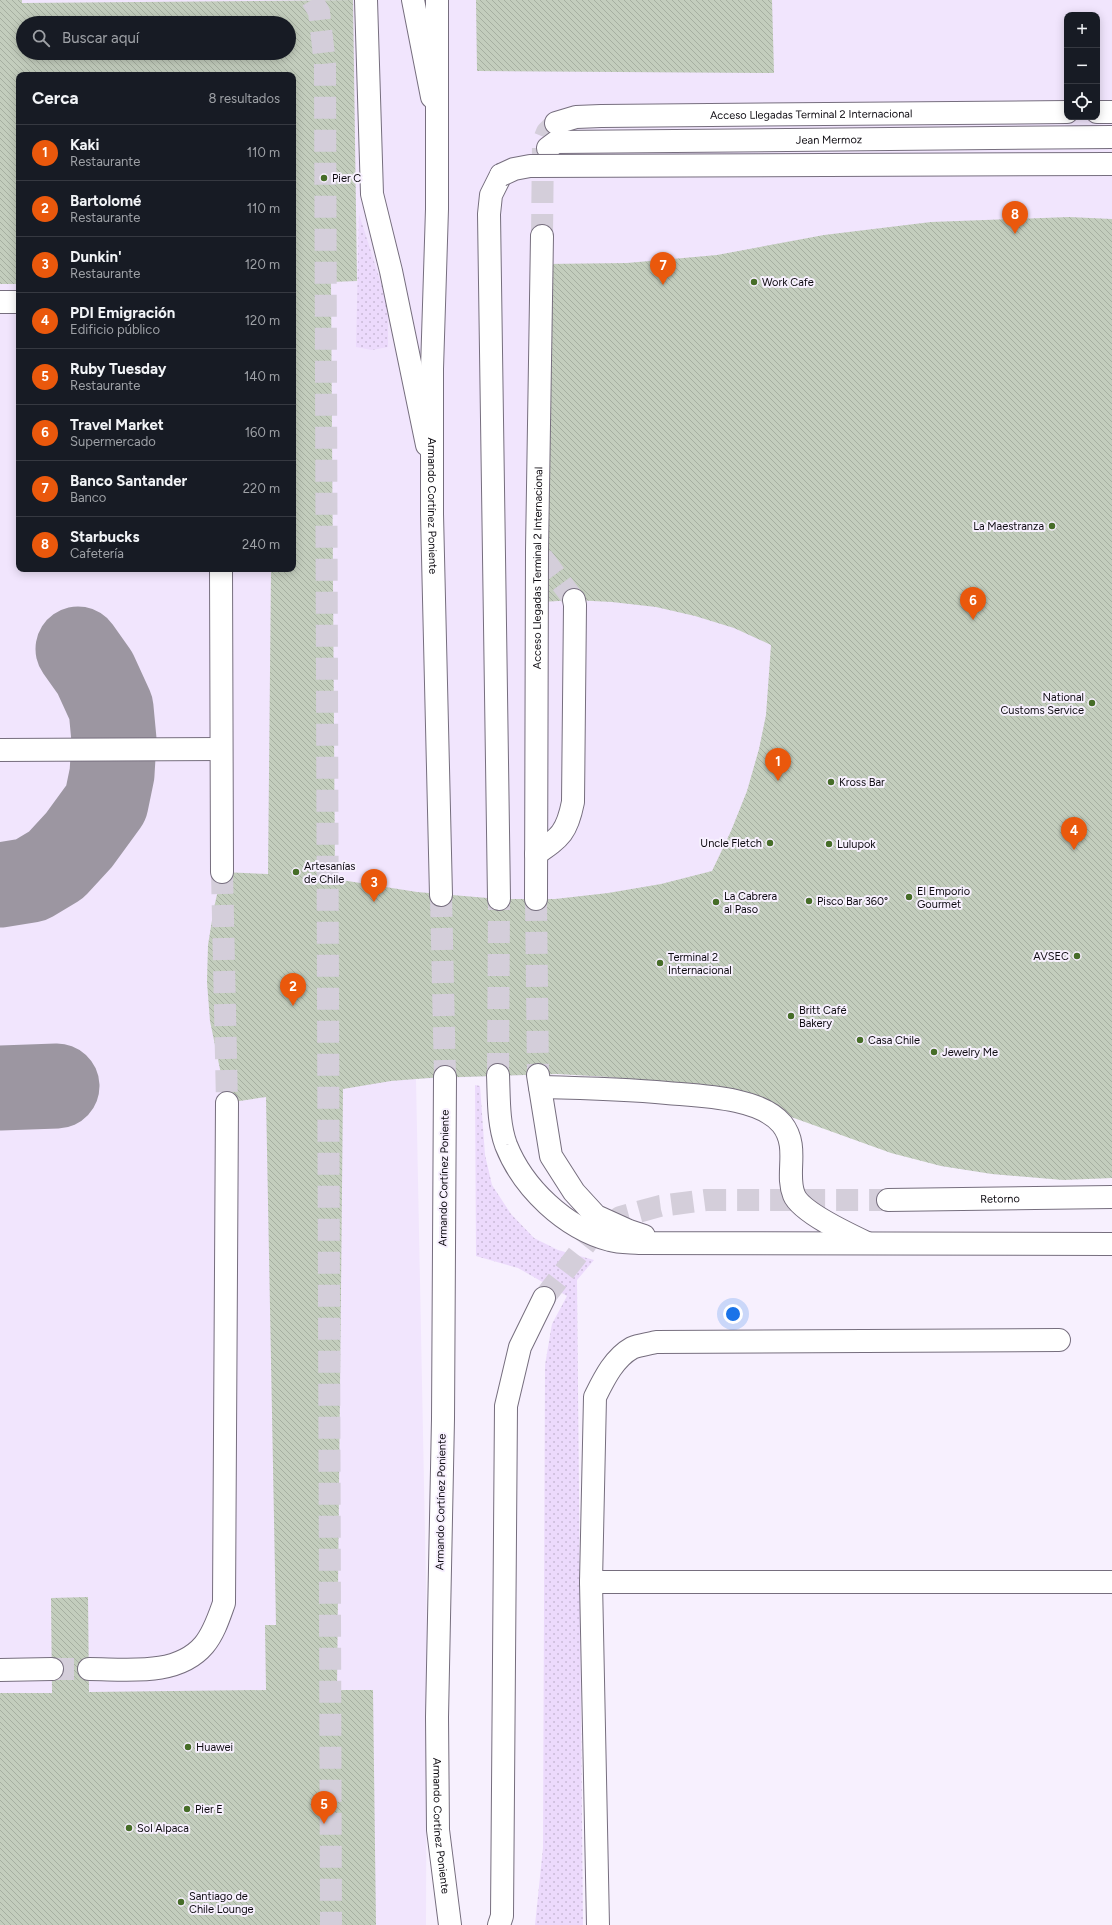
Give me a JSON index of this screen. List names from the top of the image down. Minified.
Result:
{"streets":{"main road":["Acceso Llegadas Terminal 2 Internacional","Jean Mermoz","Armando Cortínez Poniente","Retorno"]},"crossings":[["Acceso Llegadas Terminal 2 Internacional","Jean Mermoz"]],"places":["Pier C","Work Cafe","La Maestranza","National Customs Service","Kross Bar","Uncle Fletch","Lulupok","Artesanías de Chile","El Emporio Gourmet","Pisco Bar 360°","La Cabrera al Paso","AVSEC","Terminal 2 Internacional","Britt Café Bakery","Casa Chile","Jewelry Me","Huawei","Pier E","Sol Alpaca","Santiago de Chile Lounge"],"page":{"map_buttons":["+","−"],"search":"Buscar aquí","heading":["Cerca","8 resultados"],"list":[{"mark":"1","name":"Kaki","note":"Restaurante","value":"110 m"},{"mark":"2","name":"Bartolomé","note":"Restaurante","value":"110 m"},{"mark":"3","name":"Dunkin'","note":"Restaurante","value":"120 m"},{"mark":"4","name":"PDI Emigración","note":"Edificio público","value":"120 m"},{"mark":"5","name":"Ruby Tuesday","note":"Restaurante","value":"140 m"},{"mark":"6","name":"Travel Market","note":"Supermercado","value":"160 m"},{"mark":"7","name":"Banco Santander","note":"Banco","value":"220 m"},{"mark":"8","name":"Starbucks","note":"Cafetería","value":"240 m"}],"pins":["8","7","6","1","4","3","2","5"]}}
